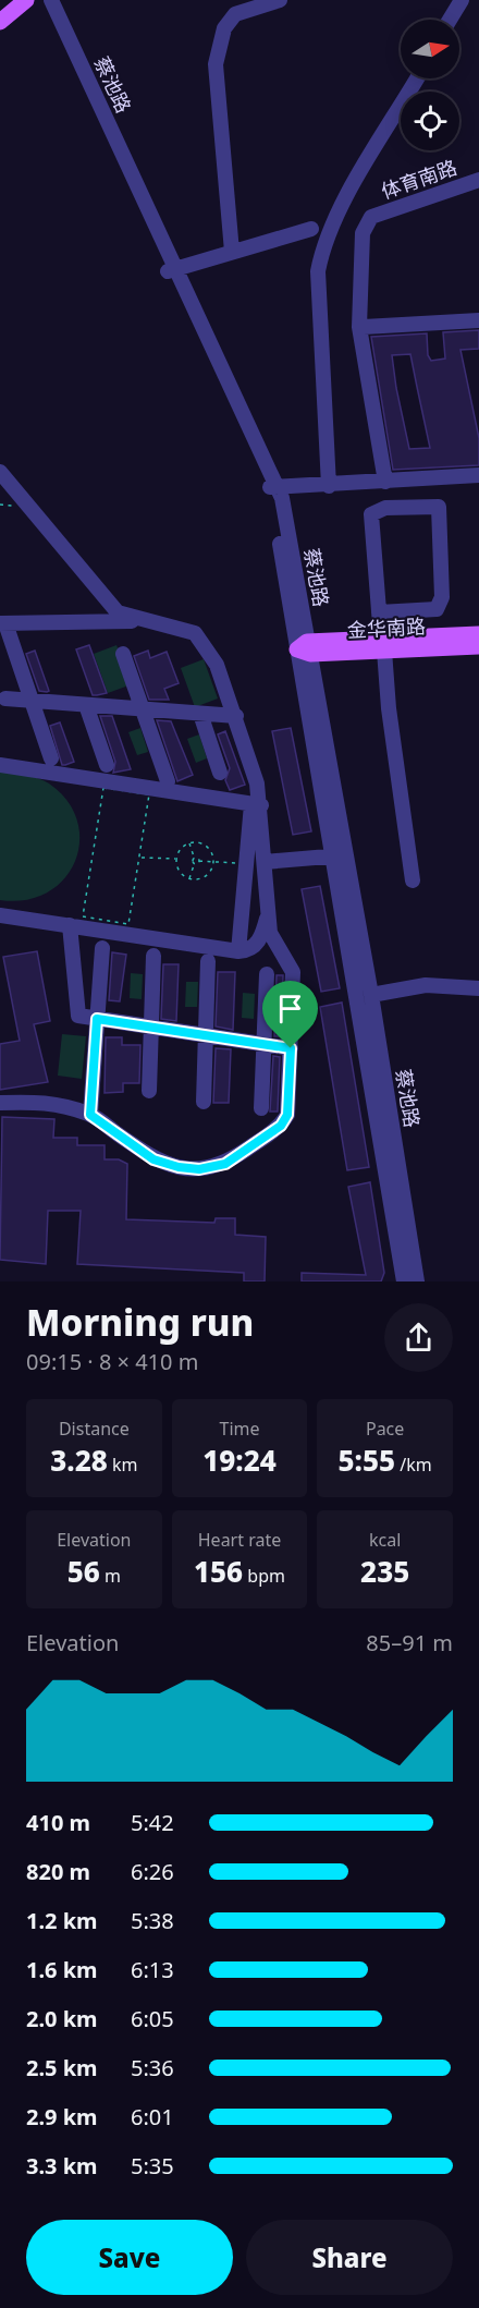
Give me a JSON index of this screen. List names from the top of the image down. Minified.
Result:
{"streets":{"main road":["金华南路"],"street":["蔡池路","体育南路"]},"crossings":[["蔡池路","金华南路"]],"north":"right","page":{"heading":["Morning run","09:15 · 8 × 410 m"],"stats":[["Distance","3.28 km"],["Time","19:24"],["Pace","5:55 /km"],["Elevation","56 m"],["Heart rate","156 bpm"],["kcal","235"]],"chart":["Elevation","85–91 m"],"list":[{"name":"410 m","note":"5:42"},{"name":"820 m","note":"6:26"},{"name":"1.2 km","note":"5:38"},{"name":"1.6 km","note":"6:13"},{"name":"2.0 km","note":"6:05"},{"name":"2.5 km","note":"5:36"},{"name":"2.9 km","note":"6:01"},{"name":"3.3 km","note":"5:35"}],"buttons":["Save","Share"]}}
